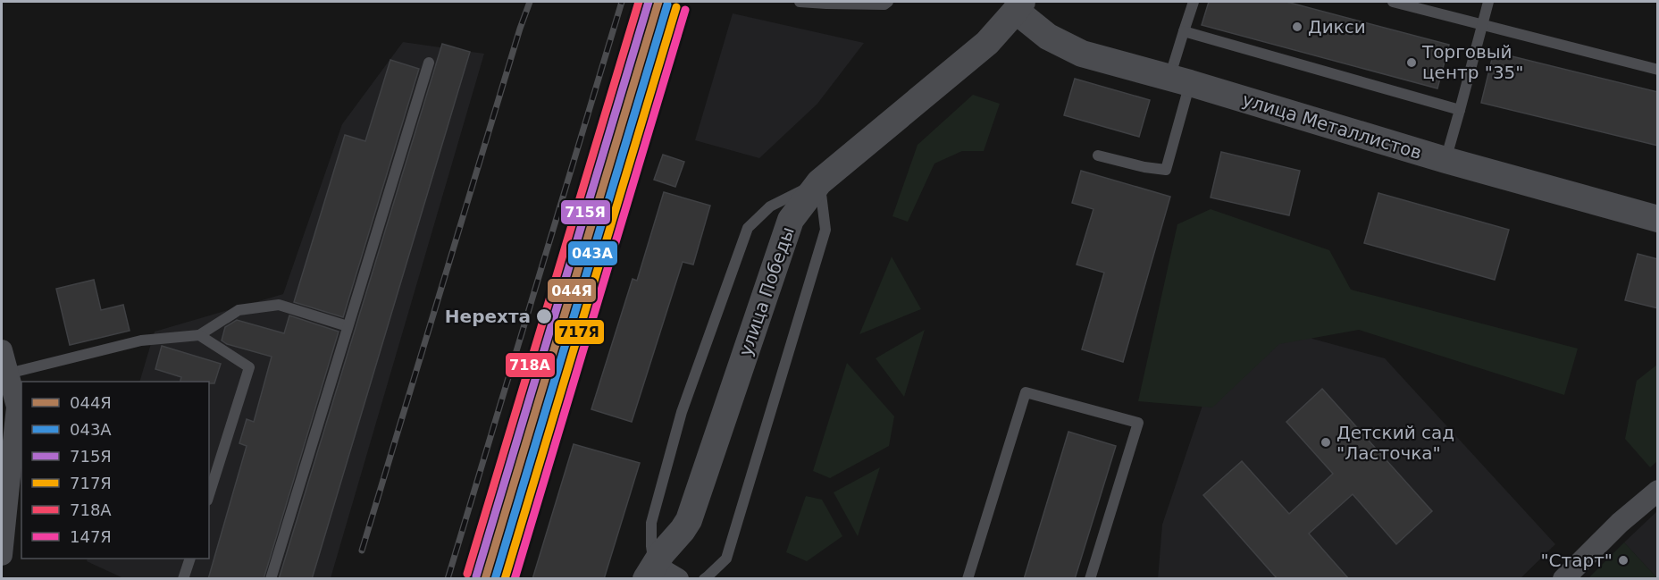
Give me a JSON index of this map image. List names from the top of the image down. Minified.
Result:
{"streets":{"street":["улица Металлистов","улица Победы"]},"crossings":[["улица Металлистов","улица Победы"]],"places":["Дикси","Торговый центр \"35\"","Нерехта","Детский сад \"Ласточка\"","\"Старт\""],"lines":["transit line 044Я","transit line 715Я","transit line 718А","transit line 043А","transit line 717Я","transit line 147Я"],"legend":["044Я","043А","715Я","717Я","718А","147Я"]}
